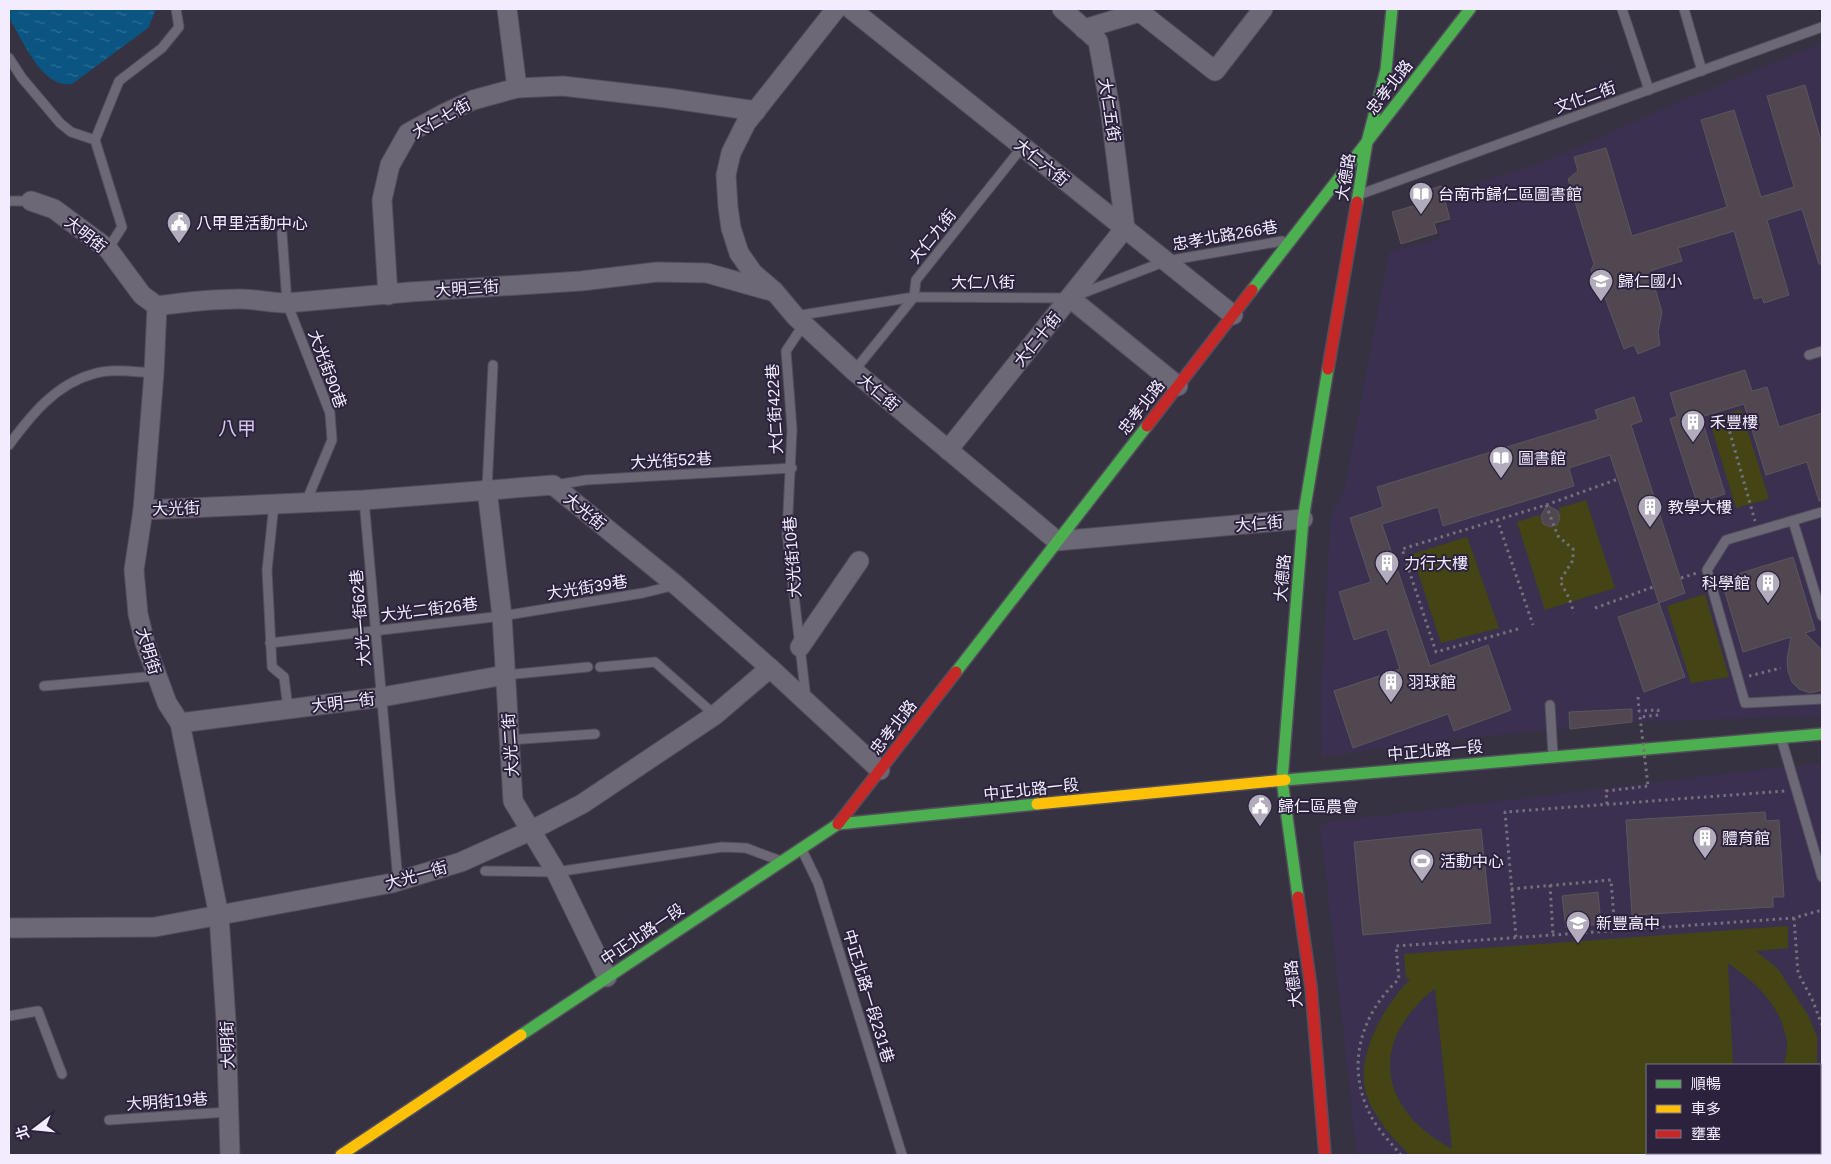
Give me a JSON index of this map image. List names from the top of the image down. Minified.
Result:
{"streets":{"street":["忠孝北路","大仁五街","大仁七街","大仁六街","大德路","大明街","大明三街","大仁十街","大仁街","大光街","大明一街","大光二街","中正北路一段","大光一街"],"lane":["文化二街","忠孝北路266巷","大仁九街","大仁八街","大光街90巷","大仁街422巷","大光街52巷","大光街10巷","大光街39巷","大光二街26巷","大光一街62巷","中正北路一段231巷","大明街19巷"]},"crossings":[["忠孝北路","大仁六街"],["忠孝北路","大德路"],["忠孝北路","忠孝北路266巷"],["忠孝北路","大仁街"],["忠孝北路","大光街"],["忠孝北路","中正北路一段"],["文化二街","大德路"],["大仁五街","大仁六街"],["大仁五街","大仁十街"],["大仁七街","大明三街"],["大仁七街","大仁街"],["大仁六街","忠孝北路266巷"],["大仁六街","大仁九街"],["大仁六街","大仁八街"],["大仁六街","大仁十街"],["大德路","大仁街"],["大德路","中正北路一段"],["大明街","大明三街"],["大明街","大光街"],["大明街","大明一街"],["大明街","大光一街"],["大明街","大明街19巷"],["忠孝北路266巷","大仁八街"],["大仁九街","大仁八街"],["大仁九街","大仁街"],["大仁八街","大仁十街"],["大仁八街","大仁街"],["大仁八街","大仁街422巷"],["大明三街","大光街90巷"],["大明三街","大仁街"],["大仁十街","大仁街"],["大光街90巷","大光街"],["大仁街","大仁街422巷"],["大仁街422巷","大光街52巷"],["大仁街422巷","大光街10巷"],["大光街52巷","大光街"],["大光街52巷","大光街10巷"],["大光街","大光街10巷"],["大光街","大光街39巷"],["大光街","大光一街62巷"],["大光街","大光二街"],["大光街","大光一街"],["大光街39巷","大光二街26巷"],["大光街39巷","大光二街"],["大光二街26巷","大光一街62巷"],["大光二街26巷","大光二街"],["大光一街62巷","大明一街"],["大光一街62巷","大光一街"],["大明一街","大光二街"],["大光二街","中正北路一段"],["大光二街","大光一街"],["中正北路一段","中正北路一段231巷"]],"districts":["八甲"],"places":{"library":["台南市歸仁區圖書館","圖書館"],"public building":["八甲里活動中心","歸仁區農會"],"school or university":["歸仁國小","新豐高中"],"building":["禾豐樓","教學大樓","力行大樓","科學館","羽球館","體育館"],"sports":["活動中心"]},"legend":["順暢","車多","壅塞"],"north":"left"}
